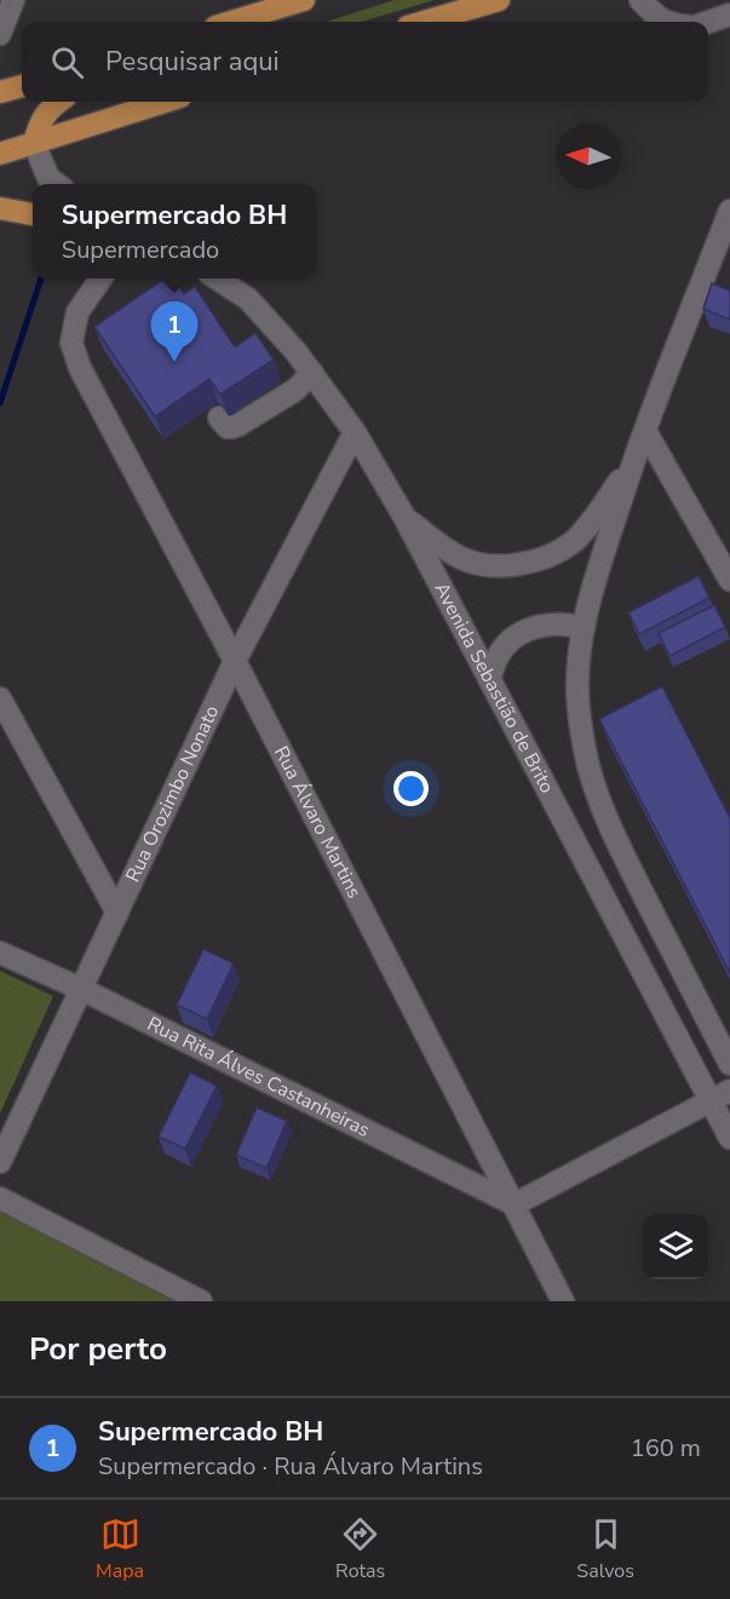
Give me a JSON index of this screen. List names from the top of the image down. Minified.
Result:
{"streets":{"street":["Avenida Sebastião de Brito","Rua Orozimbo Nonato","Rua Álvaro Martins","Rua Rita Álves Castanheiras"]},"crossings":[["Avenida Sebastião de Brito","Rua Orozimbo Nonato"],["Rua Orozimbo Nonato","Rua Álvaro Martins"],["Rua Orozimbo Nonato","Rua Rita Álves Castanheiras"],["Rua Álvaro Martins","Rua Rita Álves Castanheiras"]],"north":"left","page":{"search":"Pesquisar aqui","popup":["Supermercado BH","Supermercado"],"pins":"1","heading":"Por perto","list":[{"mark":"1","name":"Supermercado BH","note":"Supermercado · Rua Álvaro Martins","value":"160 m"}],"nav":["Mapa","Rotas","Salvos"]}}
